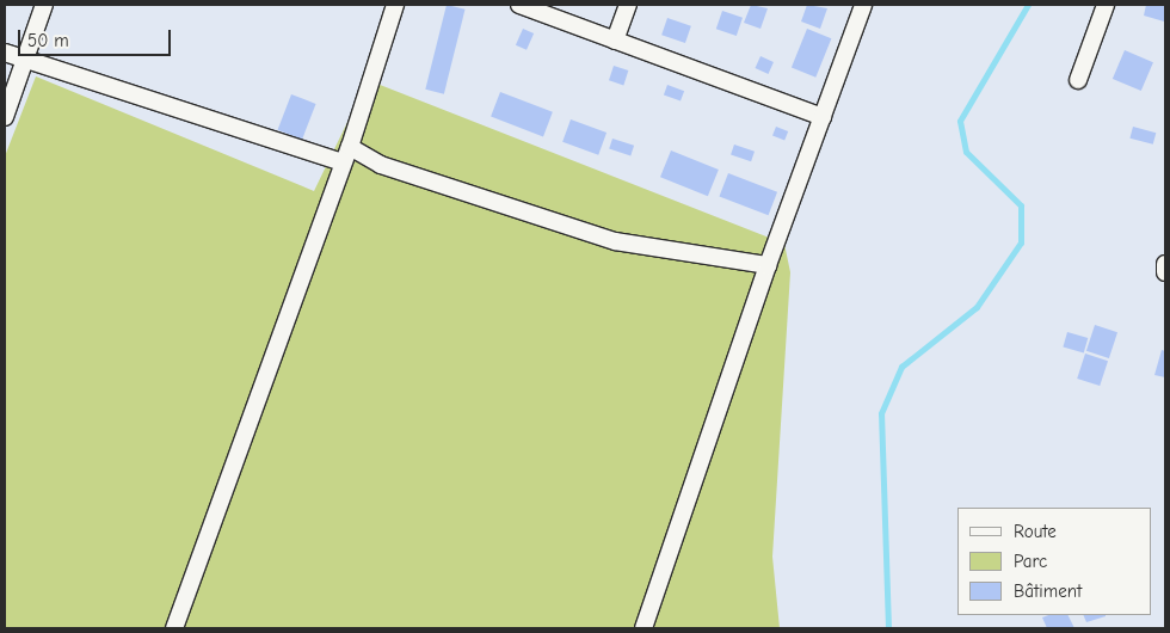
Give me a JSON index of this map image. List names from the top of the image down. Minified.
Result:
{"legend":["Route","Parc","Bâtiment"],"scale_bar":"50 m"}
